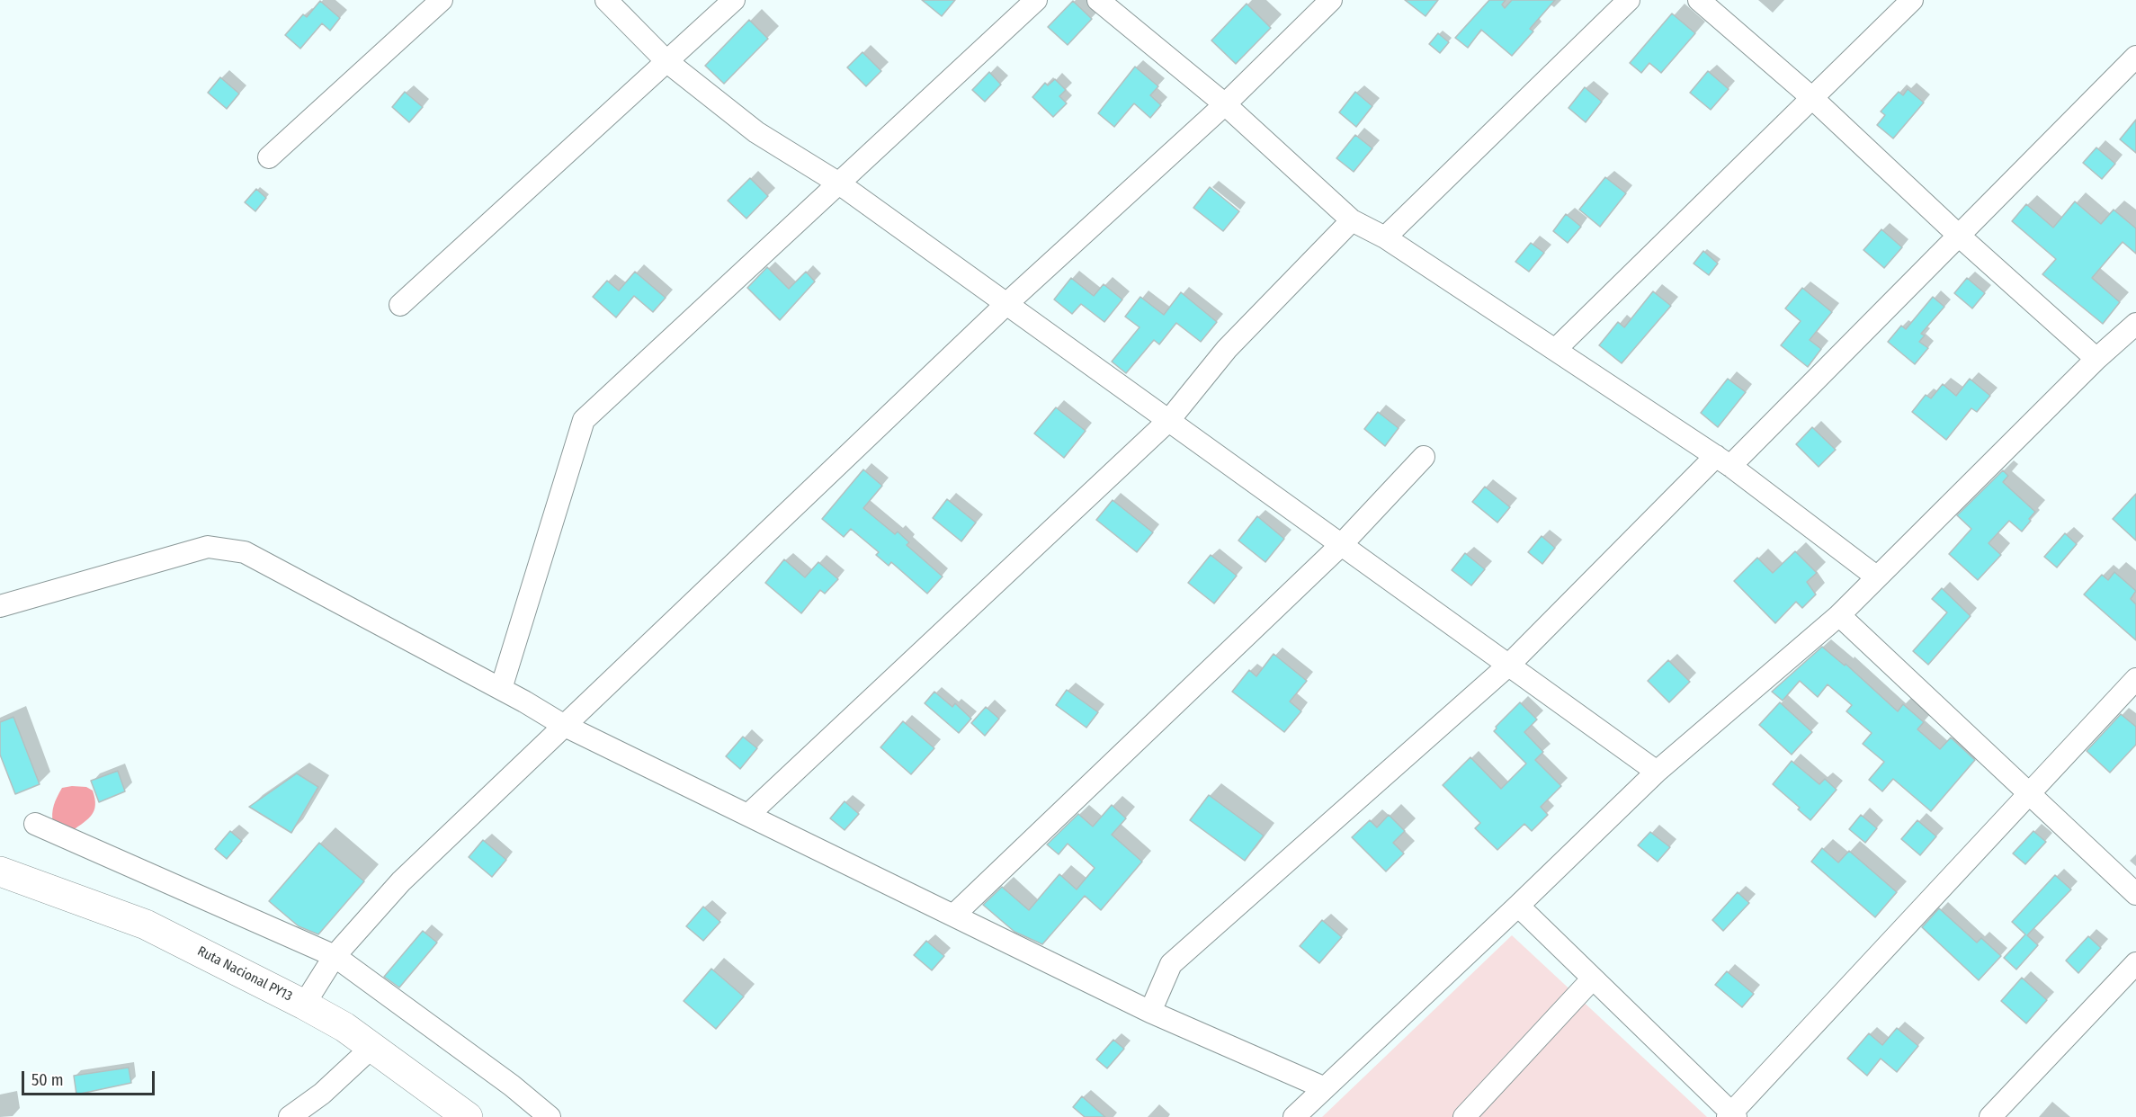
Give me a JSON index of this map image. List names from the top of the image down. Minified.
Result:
{"streets":{"highway":["Ruta Nacional PY13"]},"scale_bar":"50 m"}
